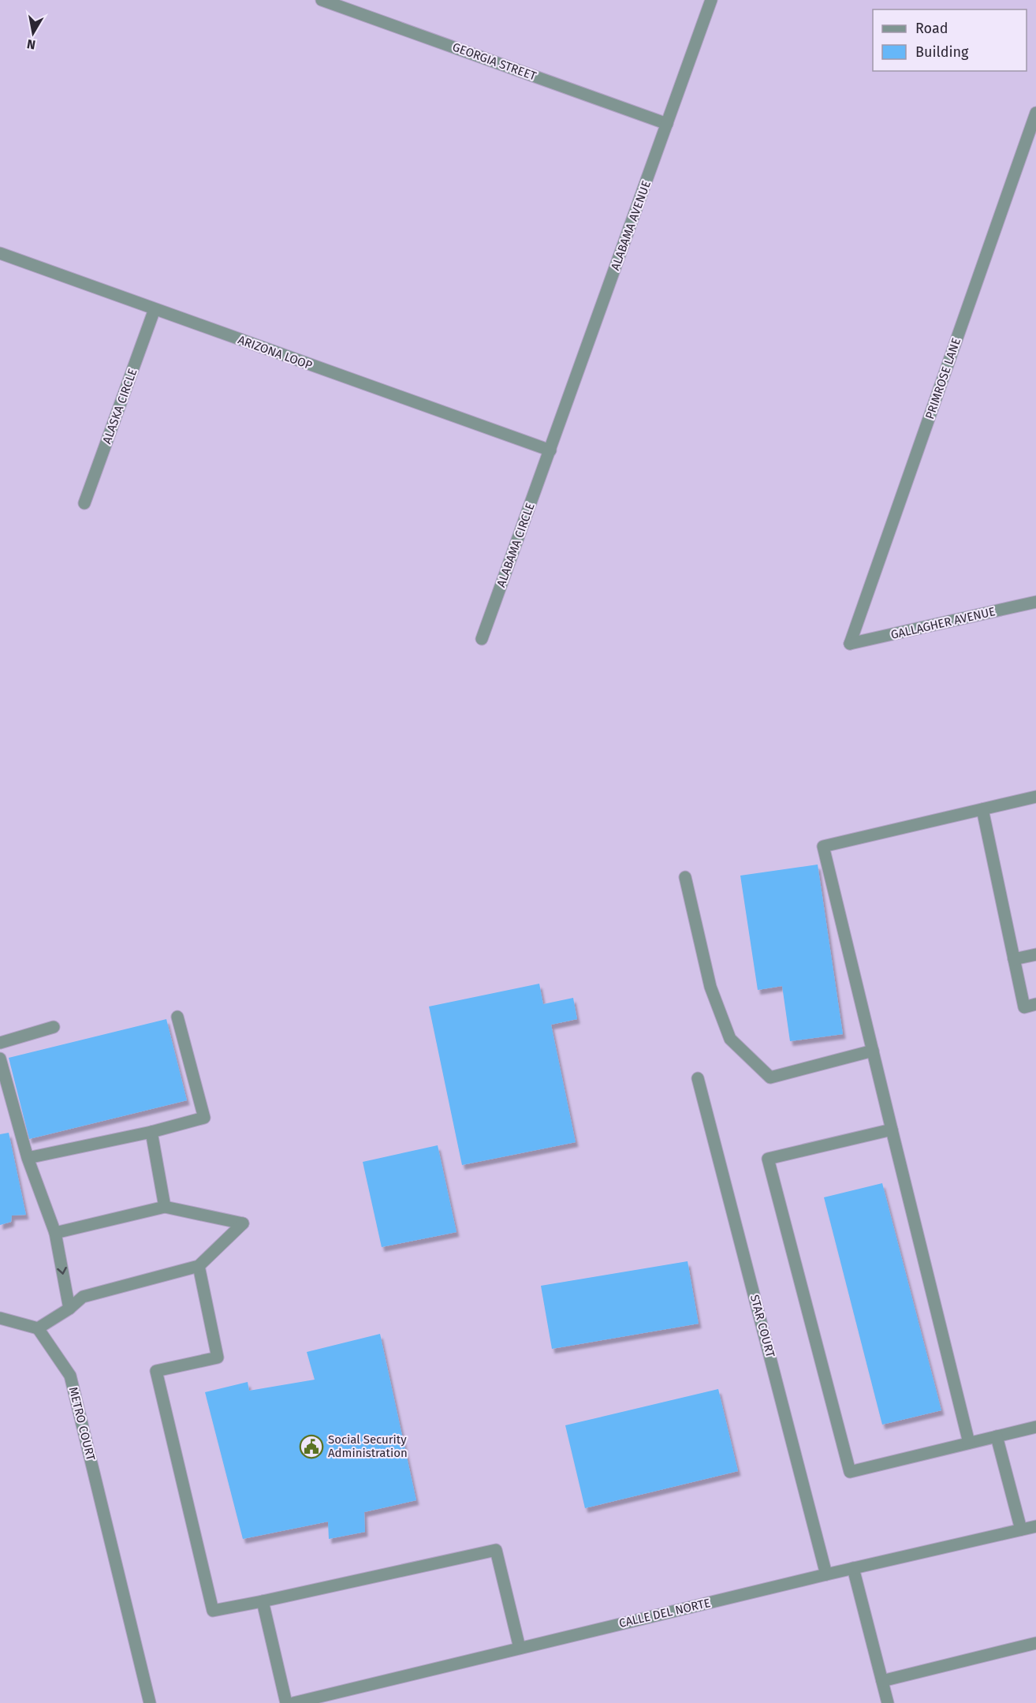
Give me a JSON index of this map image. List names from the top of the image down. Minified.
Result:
{"streets":{"street":["GEORGIA STREET","ALABAMA AVENUE","ARIZONA LOOP","PRIMROSE LANE","ALASKA CIRCLE","ALABAMA CIRCLE","GALLAGHER AVENUE","STAR COURT","METRO COURT","CALLE DEL NORTE"]},"crossings":[["GEORGIA STREET","ALABAMA AVENUE"],["ALABAMA AVENUE","ARIZONA LOOP"],["ALABAMA AVENUE","ALABAMA CIRCLE"],["ARIZONA LOOP","ALASKA CIRCLE"],["ARIZONA LOOP","ALABAMA CIRCLE"],["PRIMROSE LANE","GALLAGHER AVENUE"],["STAR COURT","CALLE DEL NORTE"]],"places":{"public building":["Social Security Administration"]},"legend":["Road","Building"],"north":"bottom"}
